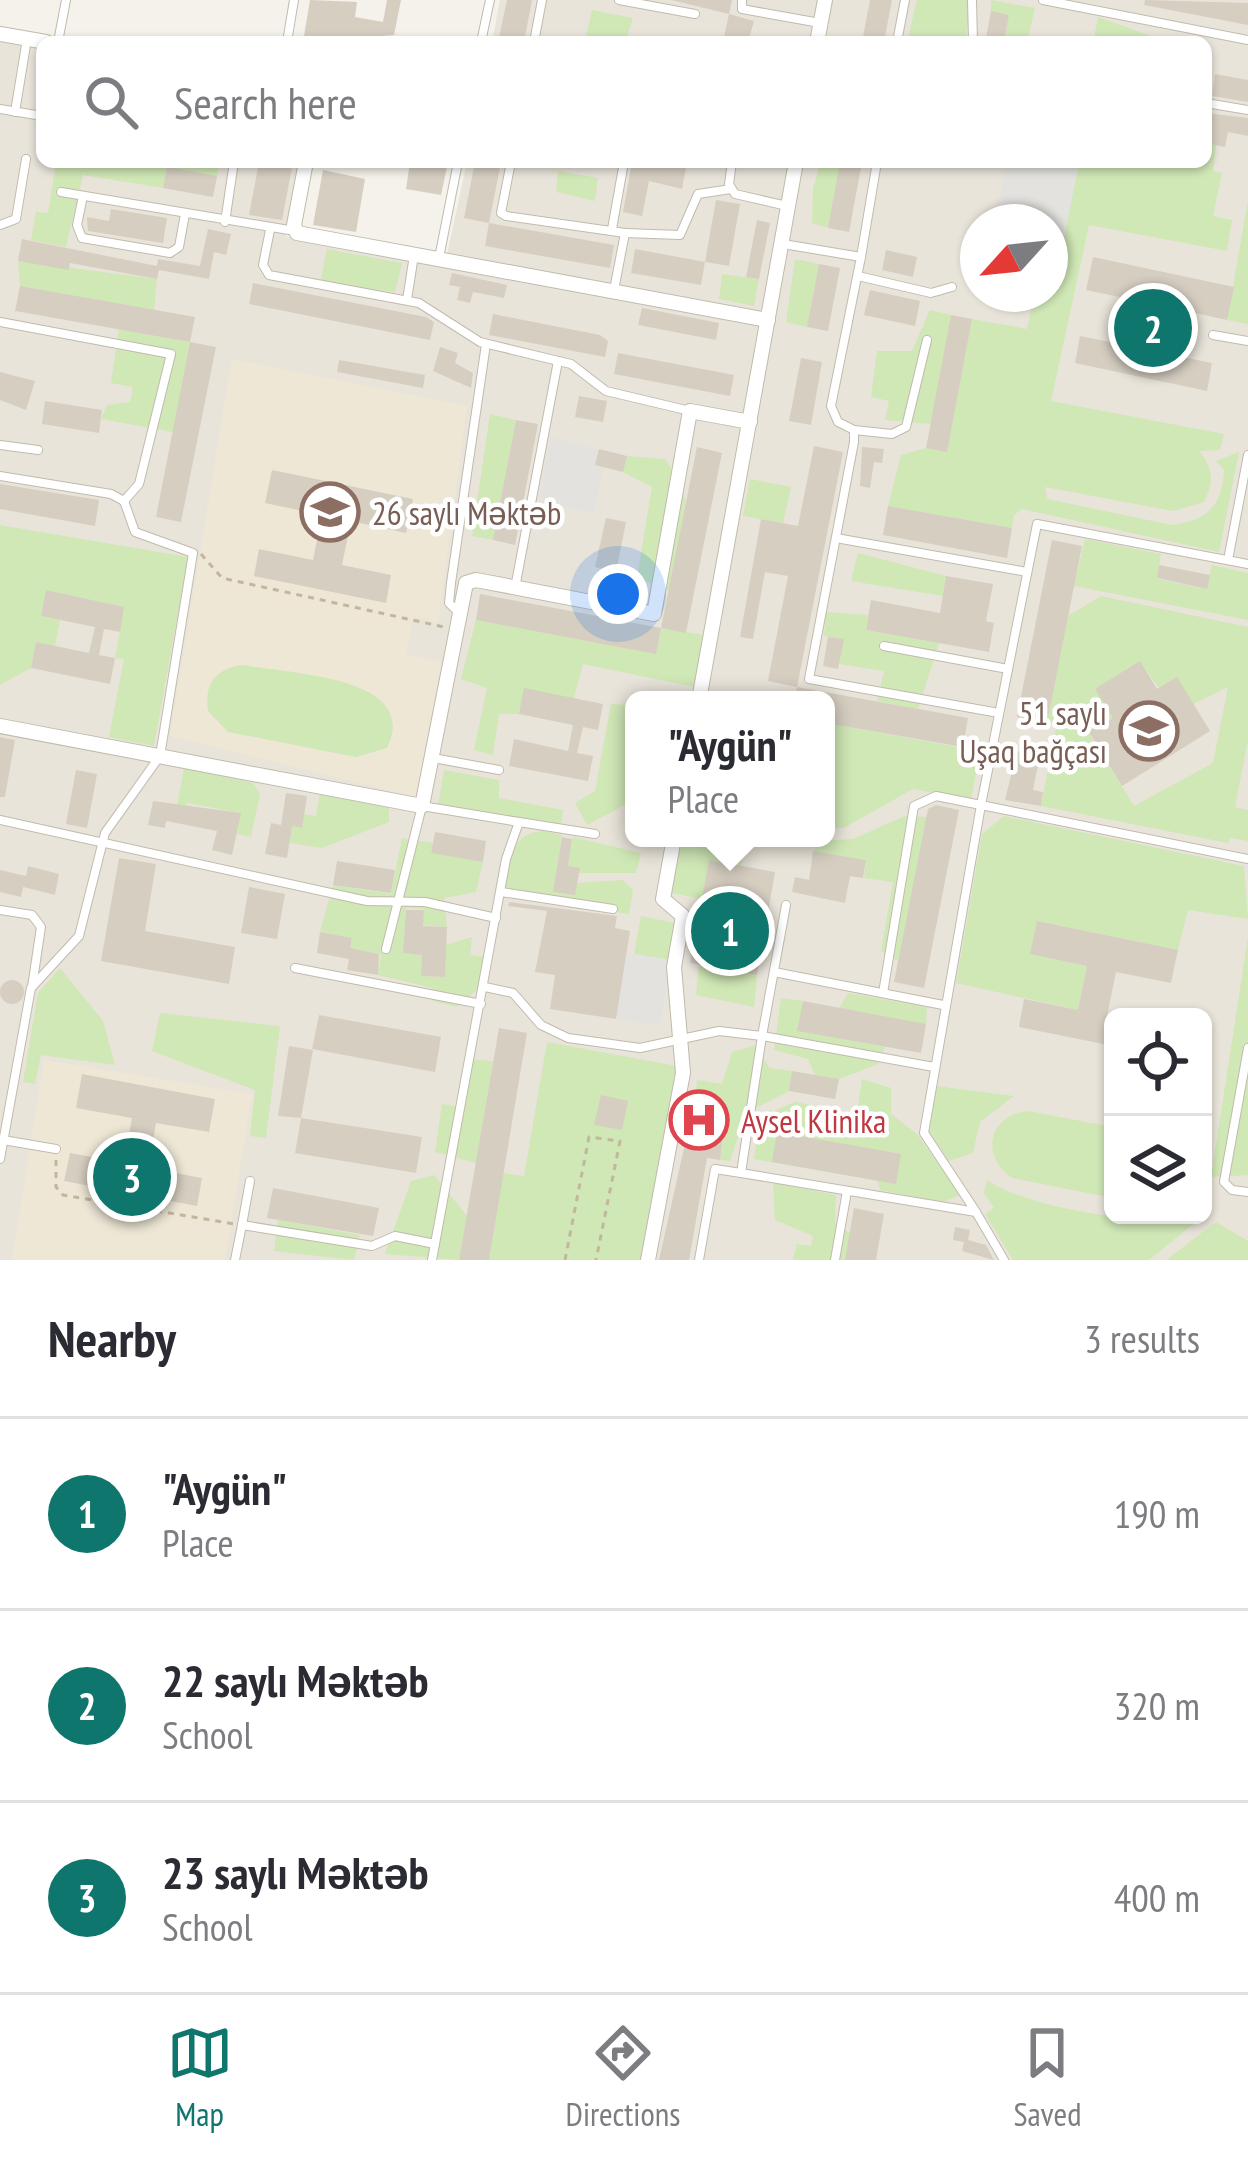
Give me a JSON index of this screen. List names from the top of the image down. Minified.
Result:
{"places":{"school or university":["26 saylı Məktəb","51 saylı Uşaq bağçası"],"hospital":["Aysel Klinika"]},"north":"bottom left","page":{"search":"Search here","pins":["2","1","3"],"popup":["\"Aygün\"","Place"],"heading":["Nearby","3 results"],"list":[{"mark":"1","name":"\"Aygün\"","note":"Place","value":"190 m"},{"mark":"2","name":"22 saylı Məktəb","note":"School","value":"320 m"},{"mark":"3","name":"23 saylı Məktəb","note":"School","value":"400 m"}],"nav":["Map","Directions","Saved"]}}
